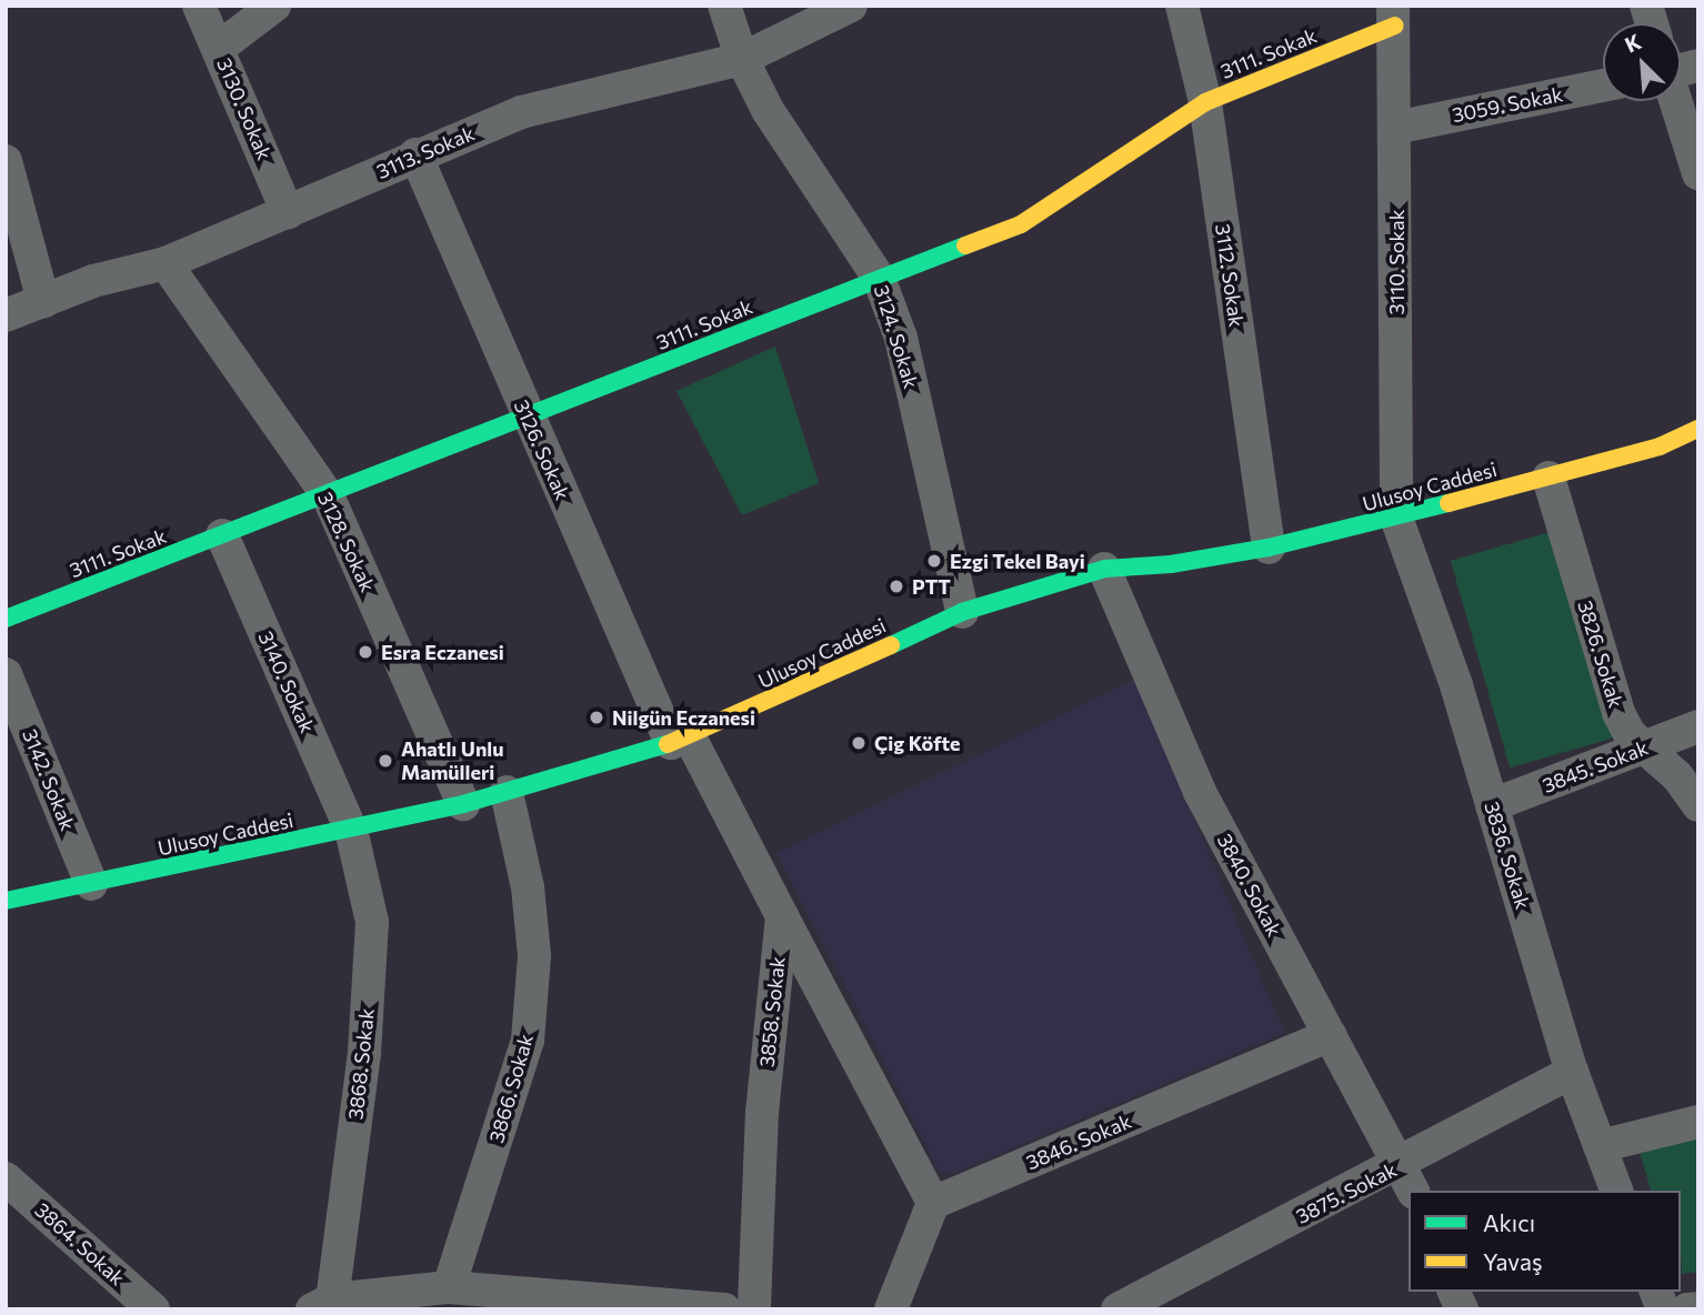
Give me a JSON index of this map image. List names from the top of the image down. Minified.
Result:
{"streets":{"street":["3111. Sokak","3059. Sokak","3130. Sokak","3113. Sokak","3110. Sokak","3112. Sokak","3124. Sokak","3126. Sokak","Ulusoy Caddesi","3128. Sokak","3826. Sokak","3140. Sokak","3845. Sokak","3142. Sokak","3836. Sokak","3840. Sokak","3858. Sokak","3868. Sokak","3866. Sokak","3846. Sokak","3875. Sokak","3864. Sokak"]},"crossings":[["3111. Sokak","3110. Sokak"],["3111. Sokak","3112. Sokak"],["3111. Sokak","3124. Sokak"],["3111. Sokak","3126. Sokak"],["3111. Sokak","3128. Sokak"],["3111. Sokak","3140. Sokak"],["3059. Sokak","3110. Sokak"],["3130. Sokak","3113. Sokak"],["3113. Sokak","3124. Sokak"],["3113. Sokak","3126. Sokak"],["3113. Sokak","3128. Sokak"],["3110. Sokak","Ulusoy Caddesi"],["3110. Sokak","3836. Sokak"],["3112. Sokak","Ulusoy Caddesi"],["3124. Sokak","Ulusoy Caddesi"],["3126. Sokak","Ulusoy Caddesi"],["Ulusoy Caddesi","3128. Sokak"],["Ulusoy Caddesi","3826. Sokak"],["Ulusoy Caddesi","3140. Sokak"],["Ulusoy Caddesi","3142. Sokak"],["Ulusoy Caddesi","3836. Sokak"],["Ulusoy Caddesi","3840. Sokak"],["Ulusoy Caddesi","3868. Sokak"],["Ulusoy Caddesi","3866. Sokak"],["3826. Sokak","3845. Sokak"],["3140. Sokak","3868. Sokak"],["3845. Sokak","3836. Sokak"],["3836. Sokak","3875. Sokak"],["3840. Sokak","3846. Sokak"],["3840. Sokak","3875. Sokak"]],"places":["Ezgi Tekel Bayi","PTT","Esra Eczanesi","Nilgün Eczanesi","Çig Köfte","Ahatlı Unlu Mamülleri"],"legend":["Akıcı","Yavaş"],"north":"top left"}
